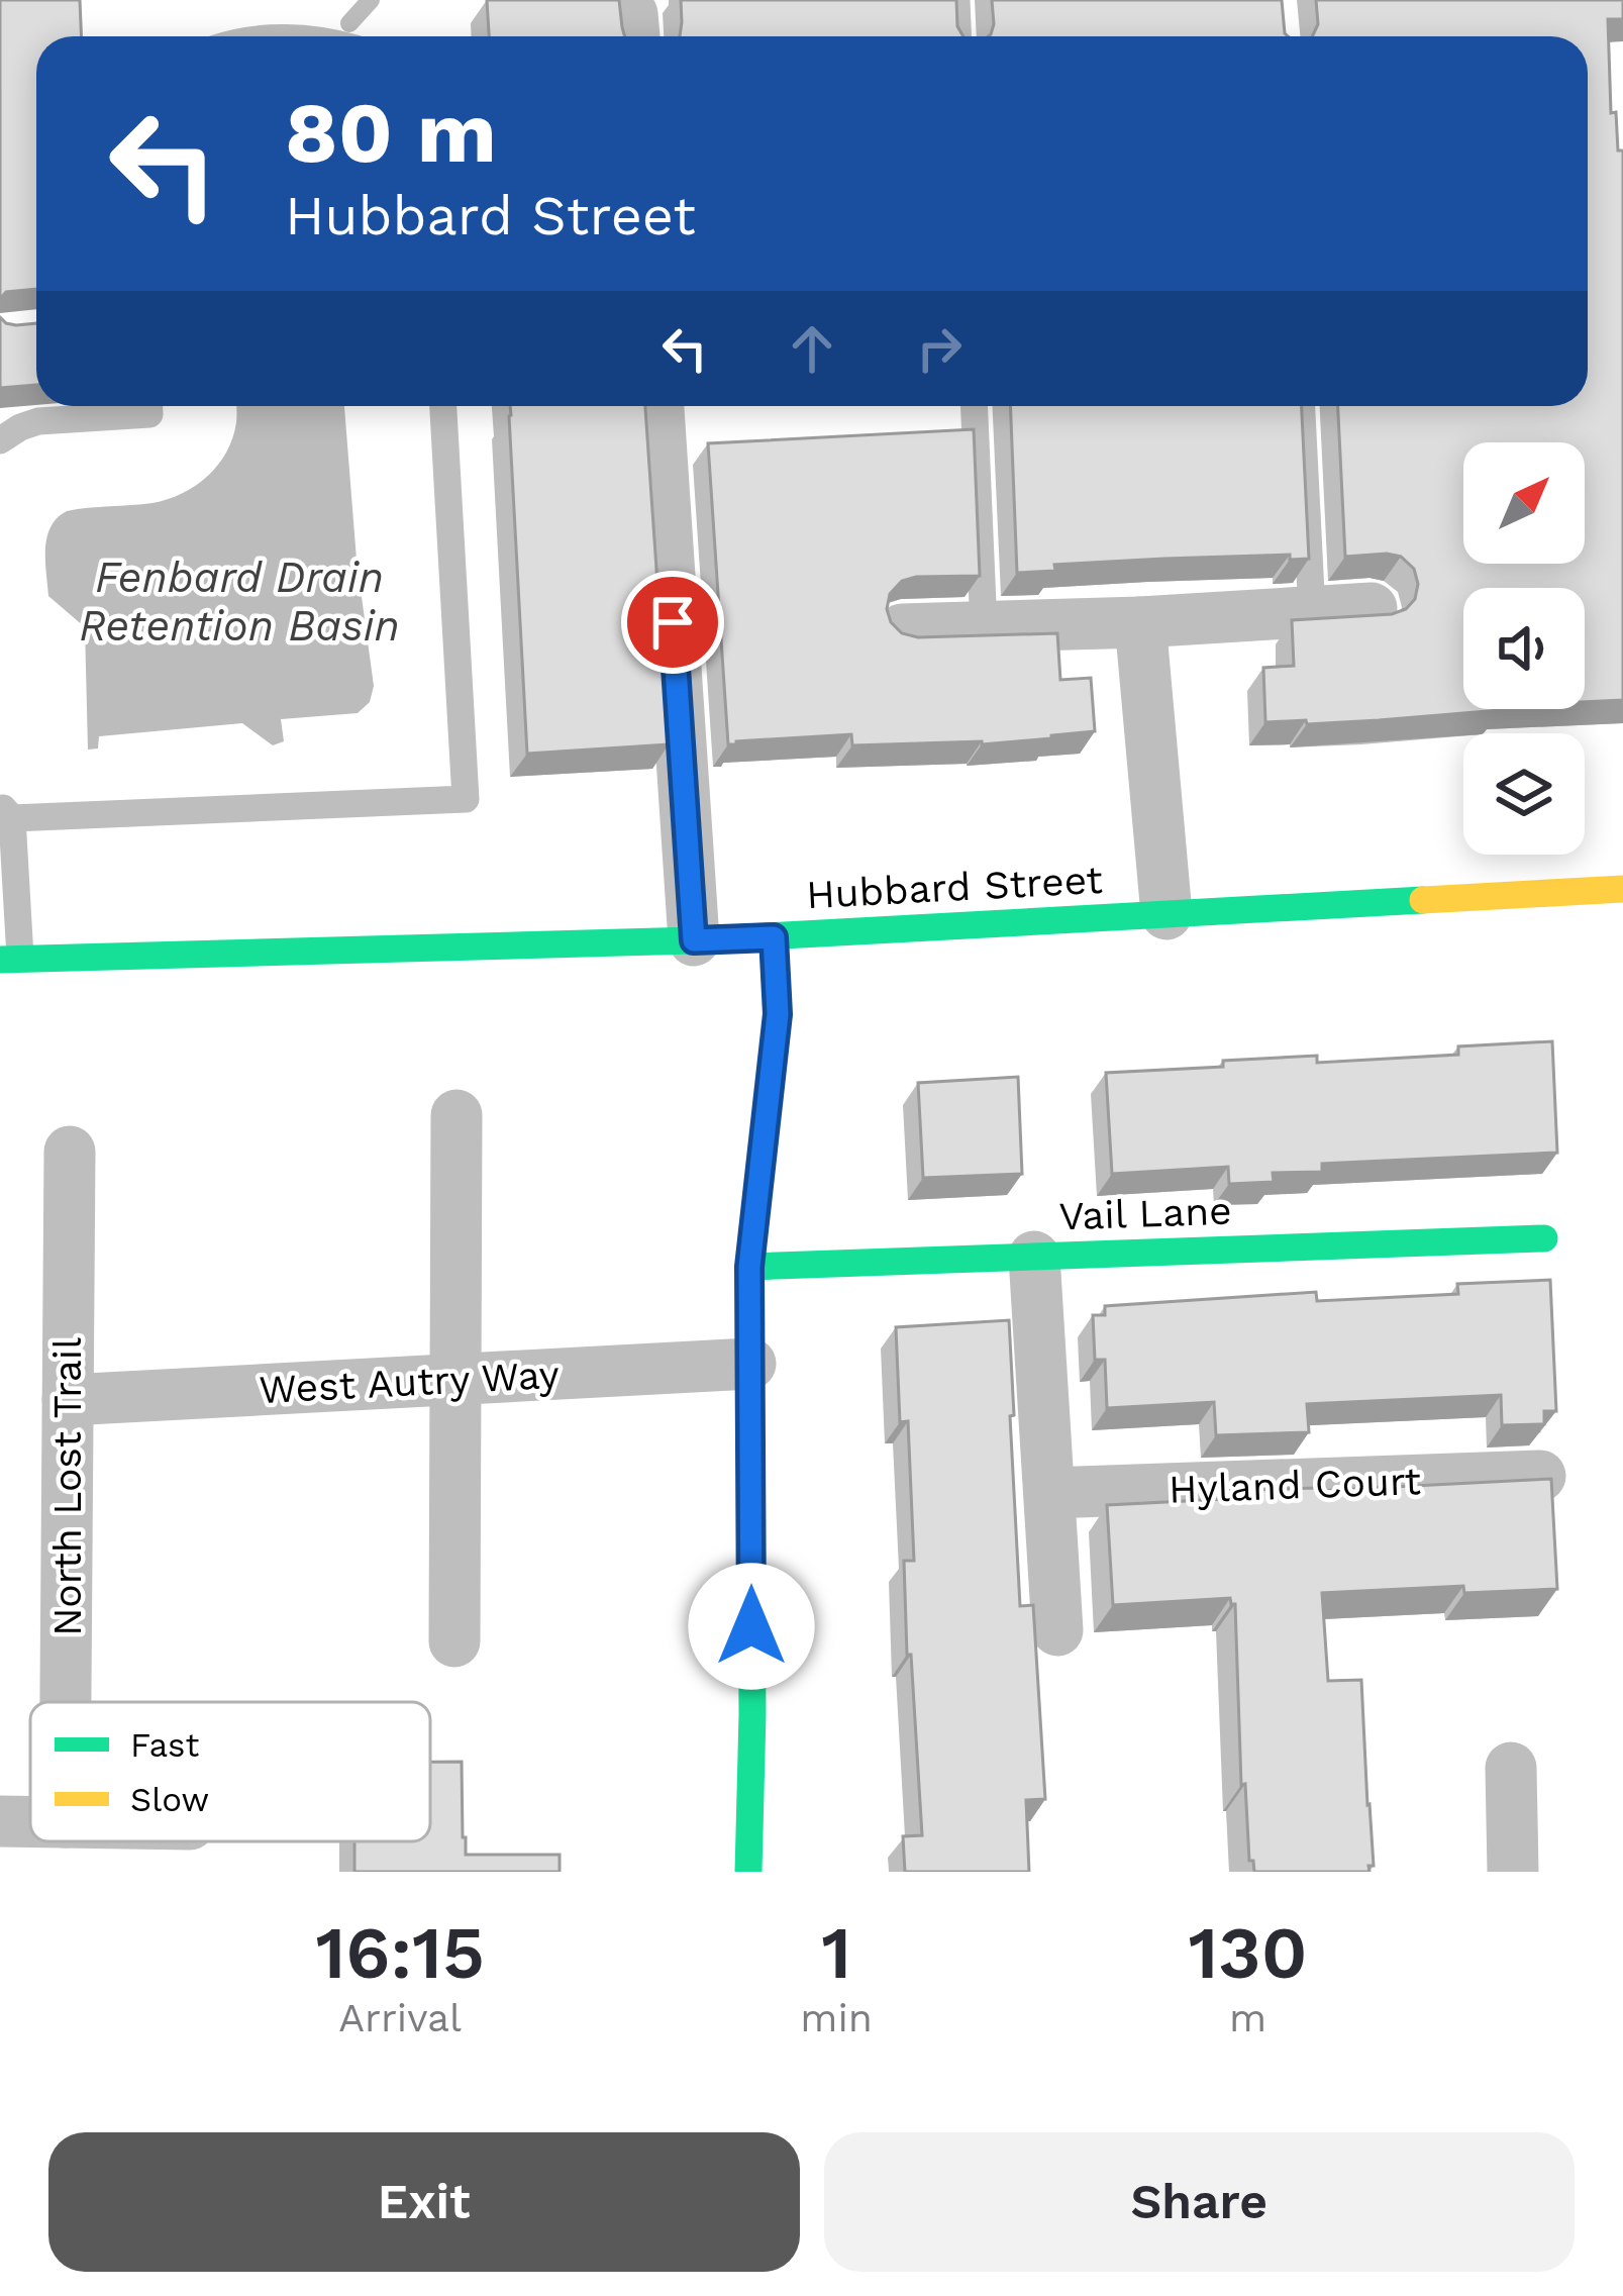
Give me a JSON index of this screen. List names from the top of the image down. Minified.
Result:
{"streets":{"street":["Hubbard Street","Vail Lane","West Autry Way","Hyland Court","North Lost Trail"]},"crossings":[["West Autry Way","North Lost Trail"]],"water":["Fenbard Drain Retention Basin"],"legend":["Fast","Slow"],"north":"top right","page":{"turn":["80 m","Hubbard Street"],"eta":["16:15","Arrival","1","min","130","m"],"buttons":["Exit","Share"]}}
